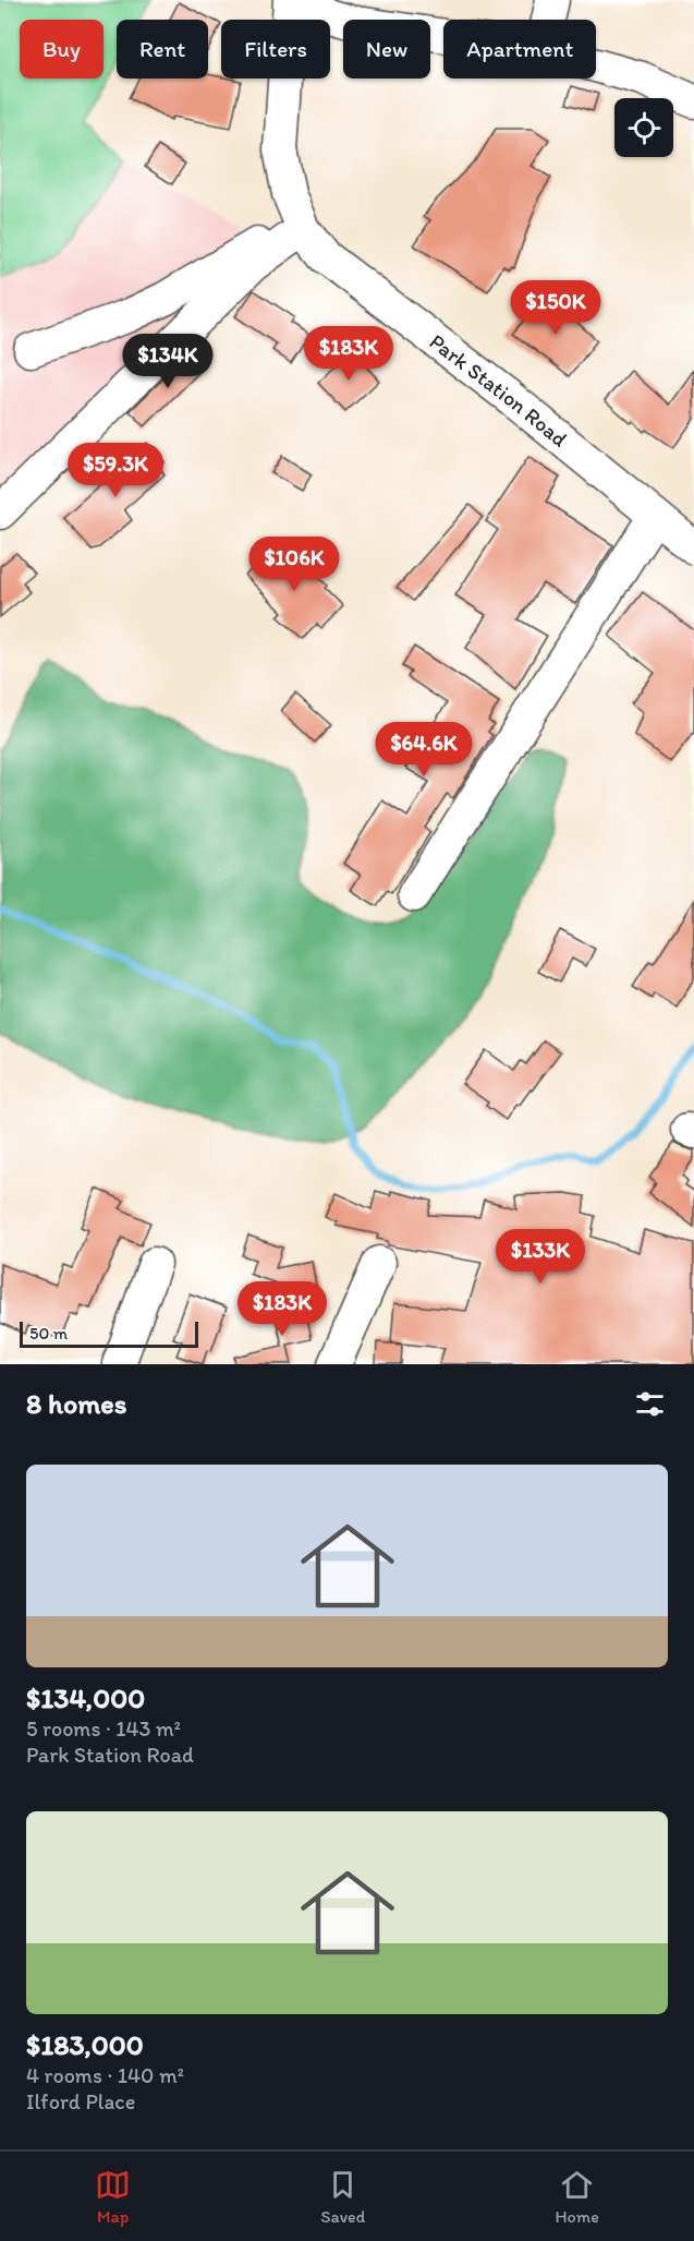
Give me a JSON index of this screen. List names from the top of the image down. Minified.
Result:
{"streets":{"street":["Park Station Road"]},"scale_bar":"50 m","page":{"chip":["Buy","Rent","Filters","New","Apartment"],"price":["$150K","$183K","$134K","$59.3K","$106K","$64.6K","$133K","$183K"],"scale":"50 m","heading":"8 homes","list":[{"name":"$134,000","note":"5 rooms · 143 m² · Park Station Road"},{"name":"$183,000","note":"4 rooms · 140 m² · Ilford Place"}],"tabs":["Map","Saved","Home"]}}
